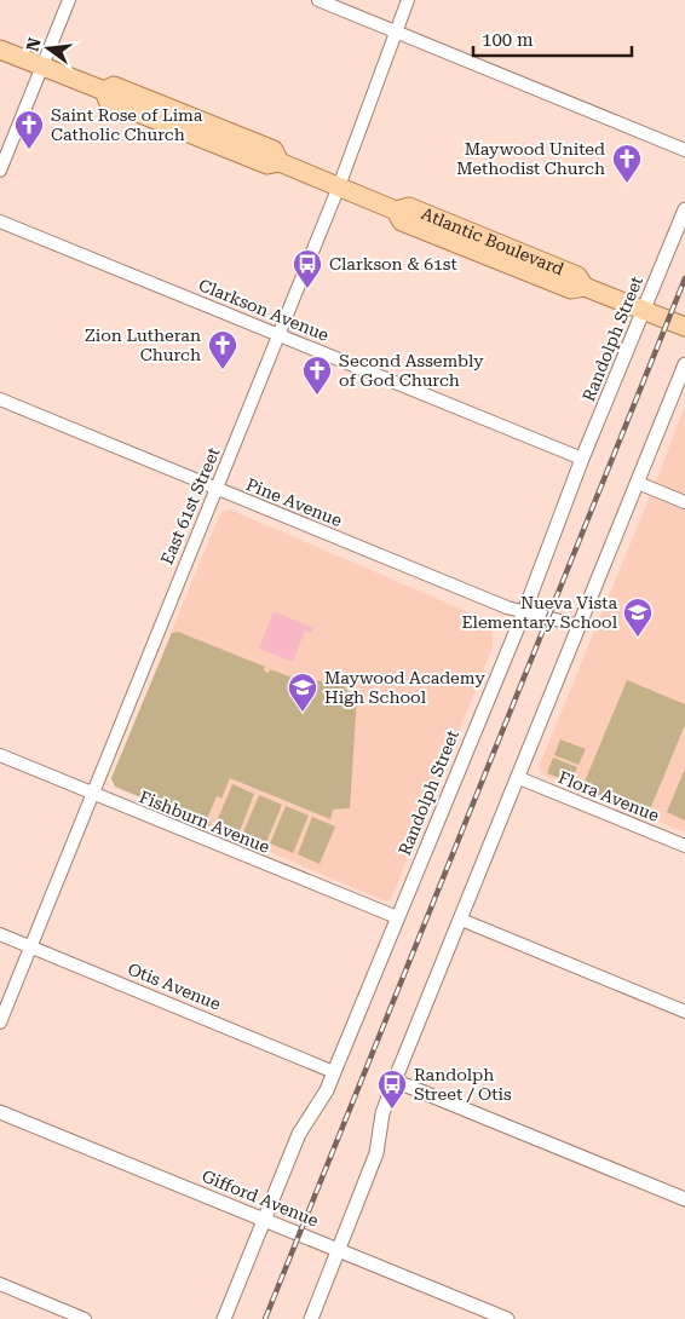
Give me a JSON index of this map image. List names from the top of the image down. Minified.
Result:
{"streets":{"main road":["Atlantic Boulevard"],"street":["Clarkson Avenue","Randolph Street","Pine Avenue","East 61st Street","Flora Avenue","Fishburn Avenue","Otis Avenue","Gifford Avenue"]},"crossings":[["Atlantic Boulevard","Randolph Street"],["Atlantic Boulevard","East 61st Street"],["Clarkson Avenue","Randolph Street"],["Clarkson Avenue","East 61st Street"],["Randolph Street","Pine Avenue"],["Randolph Street","Fishburn Avenue"],["Randolph Street","Otis Avenue"],["Randolph Street","Gifford Avenue"],["Pine Avenue","East 61st Street"],["East 61st Street","Fishburn Avenue"],["East 61st Street","Otis Avenue"]],"places":{"church":["Saint Rose of Lima Catholic Church","Maywood United Methodist Church","Zion Lutheran Church","Second Assembly of God Church"],"bus stop":["Clarkson & 61st","Randolph Street / Otis"],"school or university":["Nueva Vista Elementary School","Maywood Academy High School"]},"scale_bar":"100 m","north":"left"}
